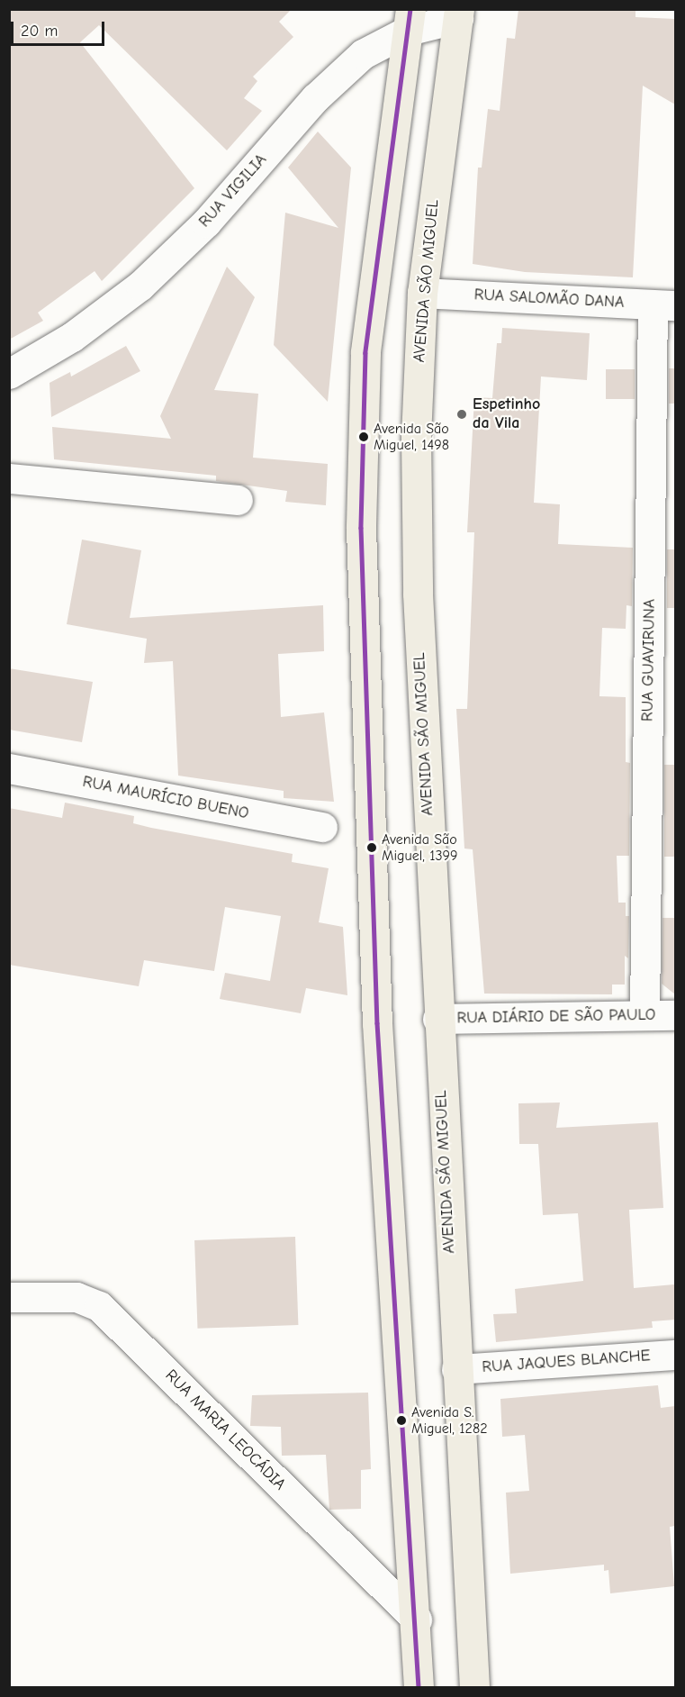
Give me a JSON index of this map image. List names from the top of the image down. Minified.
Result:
{"streets":{"main road":["AVENIDA SÃO MIGUEL"],"street":["RUA VIGILIA","RUA SALOMÃO DANA","RUA GUAVIRUNA","RUA MAURÍCIO BUENO","RUA DIÁRIO DE SÃO PAULO","RUA JAQUES BLANCHE","RUA MARIA LEOCÁDIA"]},"crossings":[["RUA VIGILIA","AVENIDA SÃO MIGUEL"],["AVENIDA SÃO MIGUEL","RUA SALOMÃO DANA"],["AVENIDA SÃO MIGUEL","RUA DIÁRIO DE SÃO PAULO"],["AVENIDA SÃO MIGUEL","RUA JAQUES BLANCHE"],["RUA SALOMÃO DANA","RUA GUAVIRUNA"],["RUA GUAVIRUNA","RUA DIÁRIO DE SÃO PAULO"]],"places":["Espetinho da Vila","Avenida São Miguel, 1498","Avenida São Miguel, 1399","Avenida S. Miguel, 1282"],"scale_bar":"20 m"}
